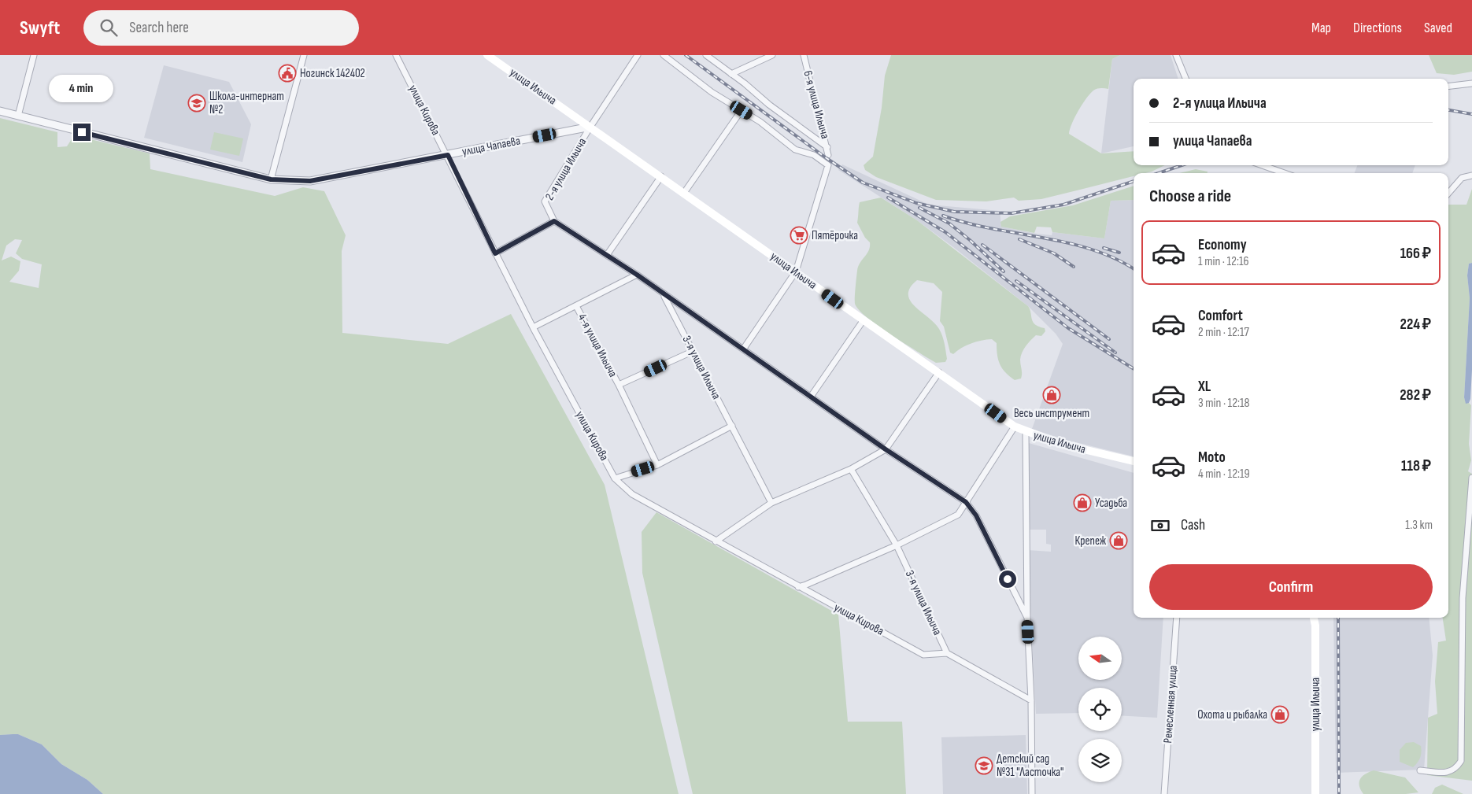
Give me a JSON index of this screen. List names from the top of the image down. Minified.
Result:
{"streets":{"main road":["улица Ильича"],"street":["6-я улица Ильича","улица Кирова","улица Чапаева","2-я улица Ильича","4-я улица Ильича","3-я улица Ильича","Ремесленная улица"]},"crossings":[["улица Ильича","улица Чапаева"],["улица Ильича","2-я улица Ильича"],["улица Кирова","улица Чапаева"],["улица Кирова","4-я улица Ильича"],["улица Кирова","3-я улица Ильича"],["улица Чапаева","2-я улица Ильича"],["4-я улица Ильича","3-я улица Ильича"]],"places":{"public building":["Ногинск 142402"],"school or university":["Школа-интернат №2","Детский сад №31 \"Ласточка\""],"supermarket":["Пятёрочка"],"shop":["Весь инструмент","Усадьба","Крепеж","Охота и рыбалка"]},"north":"left","page":{"header":"Swyft","search":"Search here","nav":["Map","Directions","Saved"],"bubble":"4 min","banner":["2-я улица Ильича","улица Чапаева"],"heading":"Choose a ride","list":[{"name":"Economy","note":"1 min · 12:16","value":"166 ₽"},{"name":"Comfort","note":"2 min · 12:17","value":"224 ₽"},{"name":"XL","note":"3 min · 12:18","value":"282 ₽"},{"name":"Moto","note":"4 min · 12:19","value":"118 ₽"}],"pay":["Cash","1.3 km"],"buttons":"Confirm"}}
